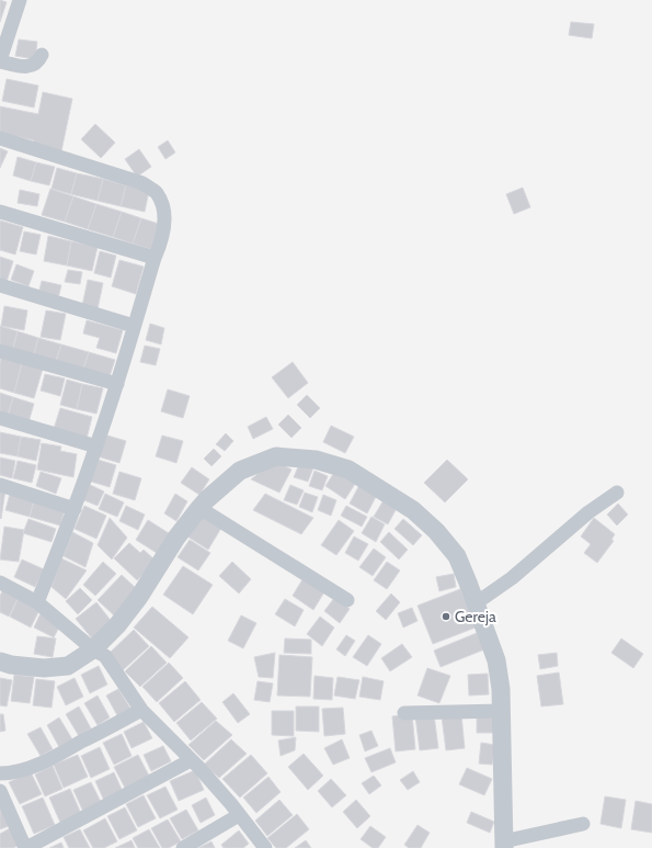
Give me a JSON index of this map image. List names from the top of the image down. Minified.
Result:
{"places":["Gereja"]}
